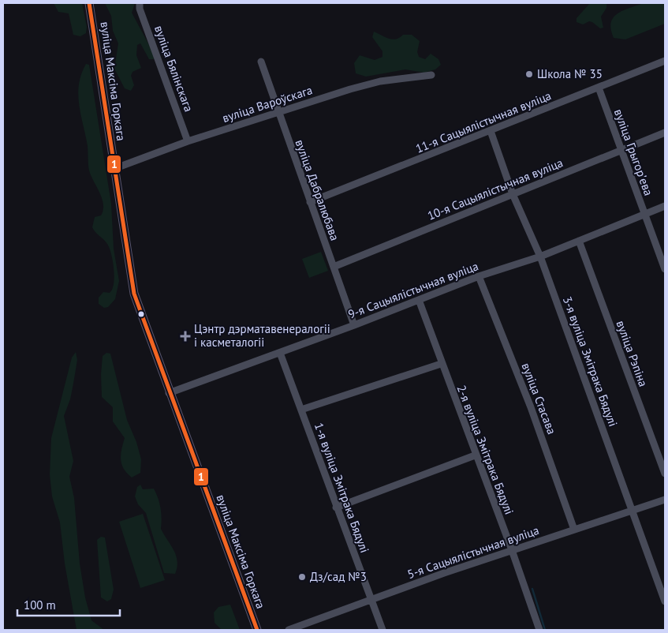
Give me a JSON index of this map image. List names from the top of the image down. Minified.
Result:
{"streets":{"main road":["вуліца Максіма Горкага"],"street":["вуліца Бялінскага","вуліца Вароўскага","11-я Сацыялістычная вуліца","вуліца Грыгорʼева","10-я Сацыялістычная вуліца","вуліца Дабралюбава","9-я Сацыялістычная вуліца","вуліца Рэпіна","3-я вуліца Змітрака Бядулі","вуліца Стасава","2-я вуліца Змітрака Бядулі","1-я вуліца Змітрака Бядулі","5-я Сацыялістычная вуліца"]},"crossings":[["вуліца Бялінскага","вуліца Вароўскага"],["вуліца Максіма Горкага","вуліца Вароўскага"],["вуліца Максіма Горкага","9-я Сацыялістычная вуліца"],["вуліца Вароўскага","вуліца Дабралюбава"],["11-я Сацыялістычная вуліца","вуліца Грыгорʼева"],["11-я Сацыялістычная вуліца","вуліца Дабралюбава"],["11-я Сацыялістычная вуліца","3-я вуліца Змітрака Бядулі"],["вуліца Грыгорʼева","10-я Сацыялістычная вуліца"],["вуліца Грыгорʼева","9-я Сацыялістычная вуліца"],["10-я Сацыялістычная вуліца","вуліца Дабралюбава"],["10-я Сацыялістычная вуліца","3-я вуліца Змітрака Бядулі"],["вуліца Дабралюбава","9-я Сацыялістычная вуліца"],["9-я Сацыялістычная вуліца","вуліца Рэпіна"],["9-я Сацыялістычная вуліца","3-я вуліца Змітрака Бядулі"],["9-я Сацыялістычная вуліца","вуліца Стасава"],["9-я Сацыялістычная вуліца","2-я вуліца Змітрака Бядулі"],["9-я Сацыялістычная вуліца","1-я вуліца Змітрака Бядулі"],["3-я вуліца Змітрака Бядулі","5-я Сацыялістычная вуліца"],["вуліца Стасава","5-я Сацыялістычная вуліца"],["2-я вуліца Змітрака Бядулі","5-я Сацыялістычная вуліца"],["1-я вуліца Змітрака Бядулі","5-я Сацыялістычная вуліца"]],"places":{"other":["Школа № 35","Дз/сад №3"],"health":["Цэнтр дэрматавенералогіі і касметалогіі"]},"lines":["transit line 1"],"scale_bar":"100 m"}
